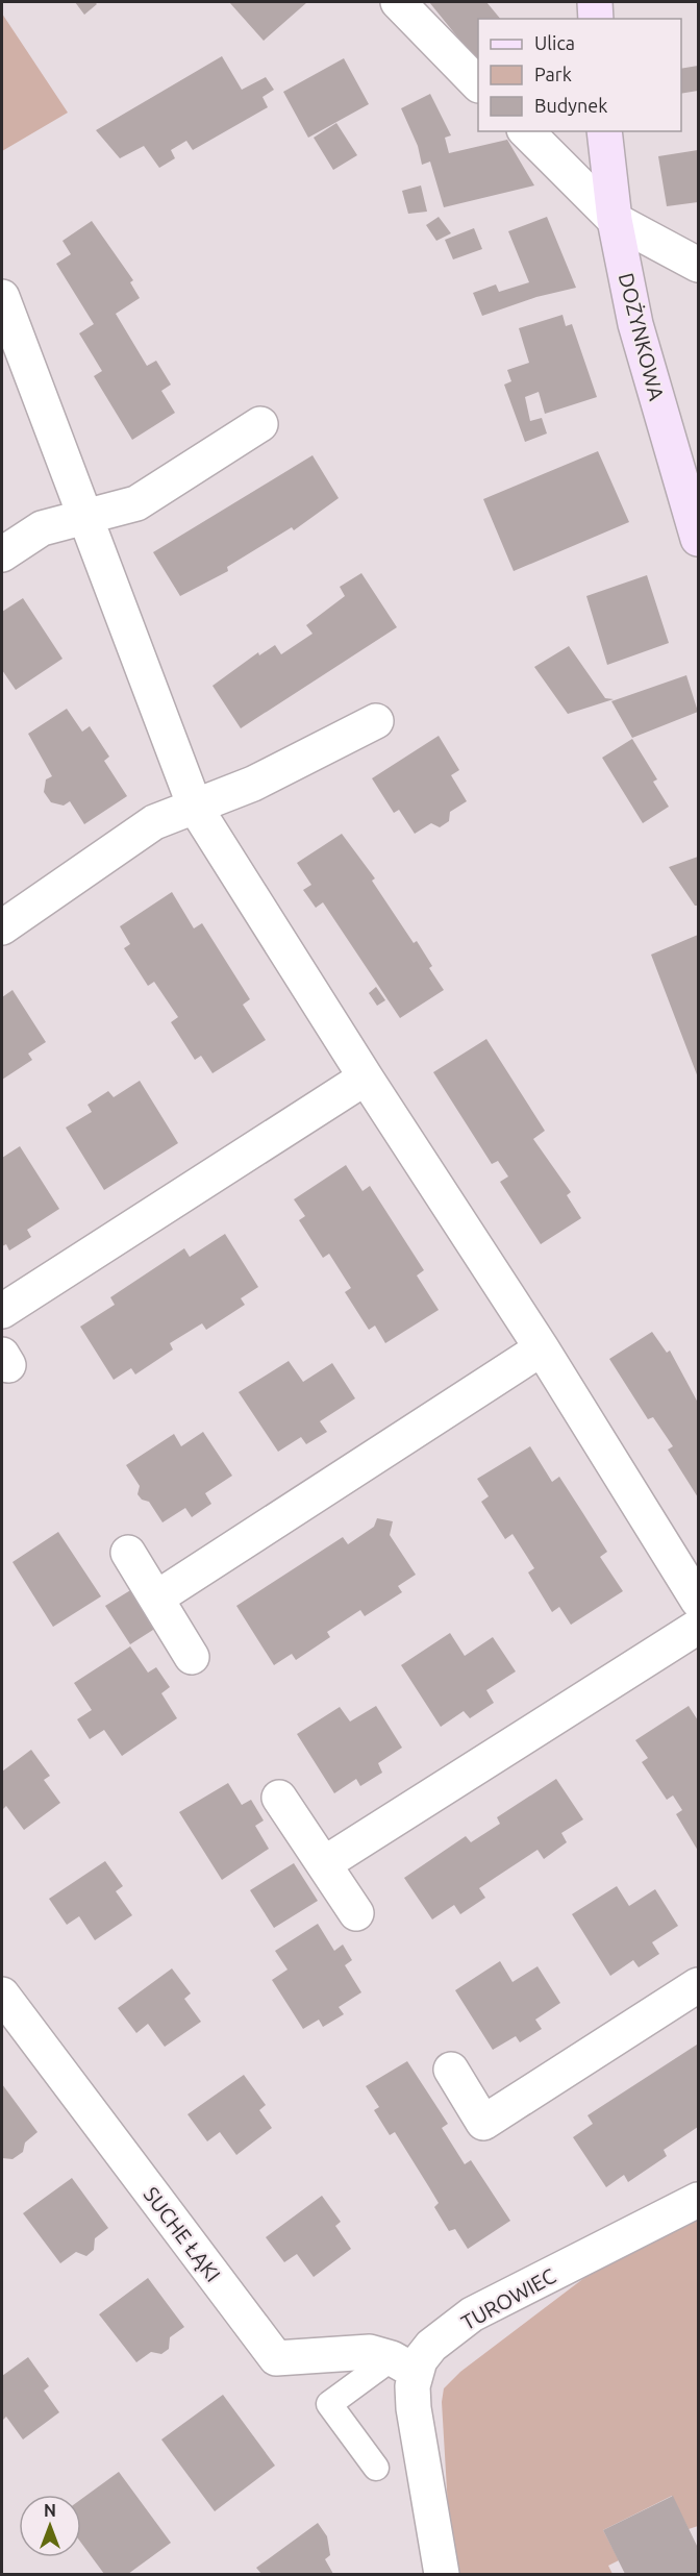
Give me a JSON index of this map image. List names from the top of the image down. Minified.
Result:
{"streets":{"street":["DOŻYNKOWA","SUCHE ŁĄKI","TUROWIEC"]},"crossings":[["SUCHE ŁĄKI","TUROWIEC"]],"legend":["Ulica","Park","Budynek"],"north":"top"}
